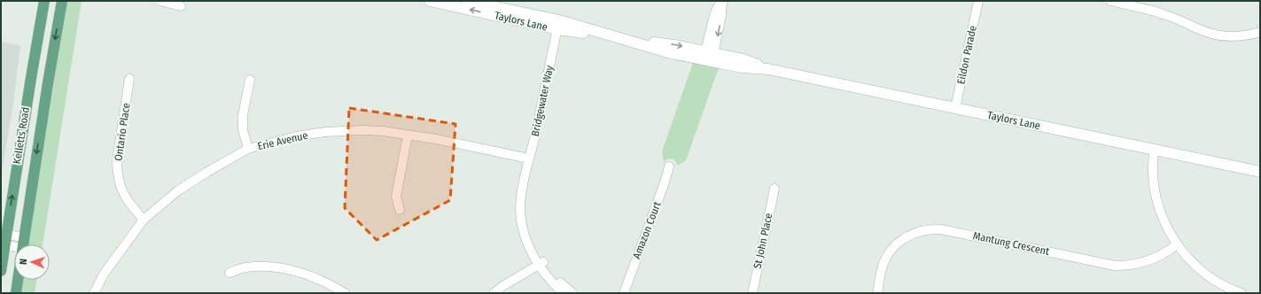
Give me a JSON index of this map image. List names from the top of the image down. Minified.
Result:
{"streets":{"main road":["Taylors Lane","Kelletts Road"],"street":["Eildon Parade","Bridgewater Way","Ontario Place","Erie Avenue","Amazon Court","St John Place","Mantung Crescent"]},"crossings":[["Taylors Lane","Eildon Parade"],["Taylors Lane","Bridgewater Way"],["Bridgewater Way","Erie Avenue"],["Ontario Place","Erie Avenue"]],"north":"left"}
